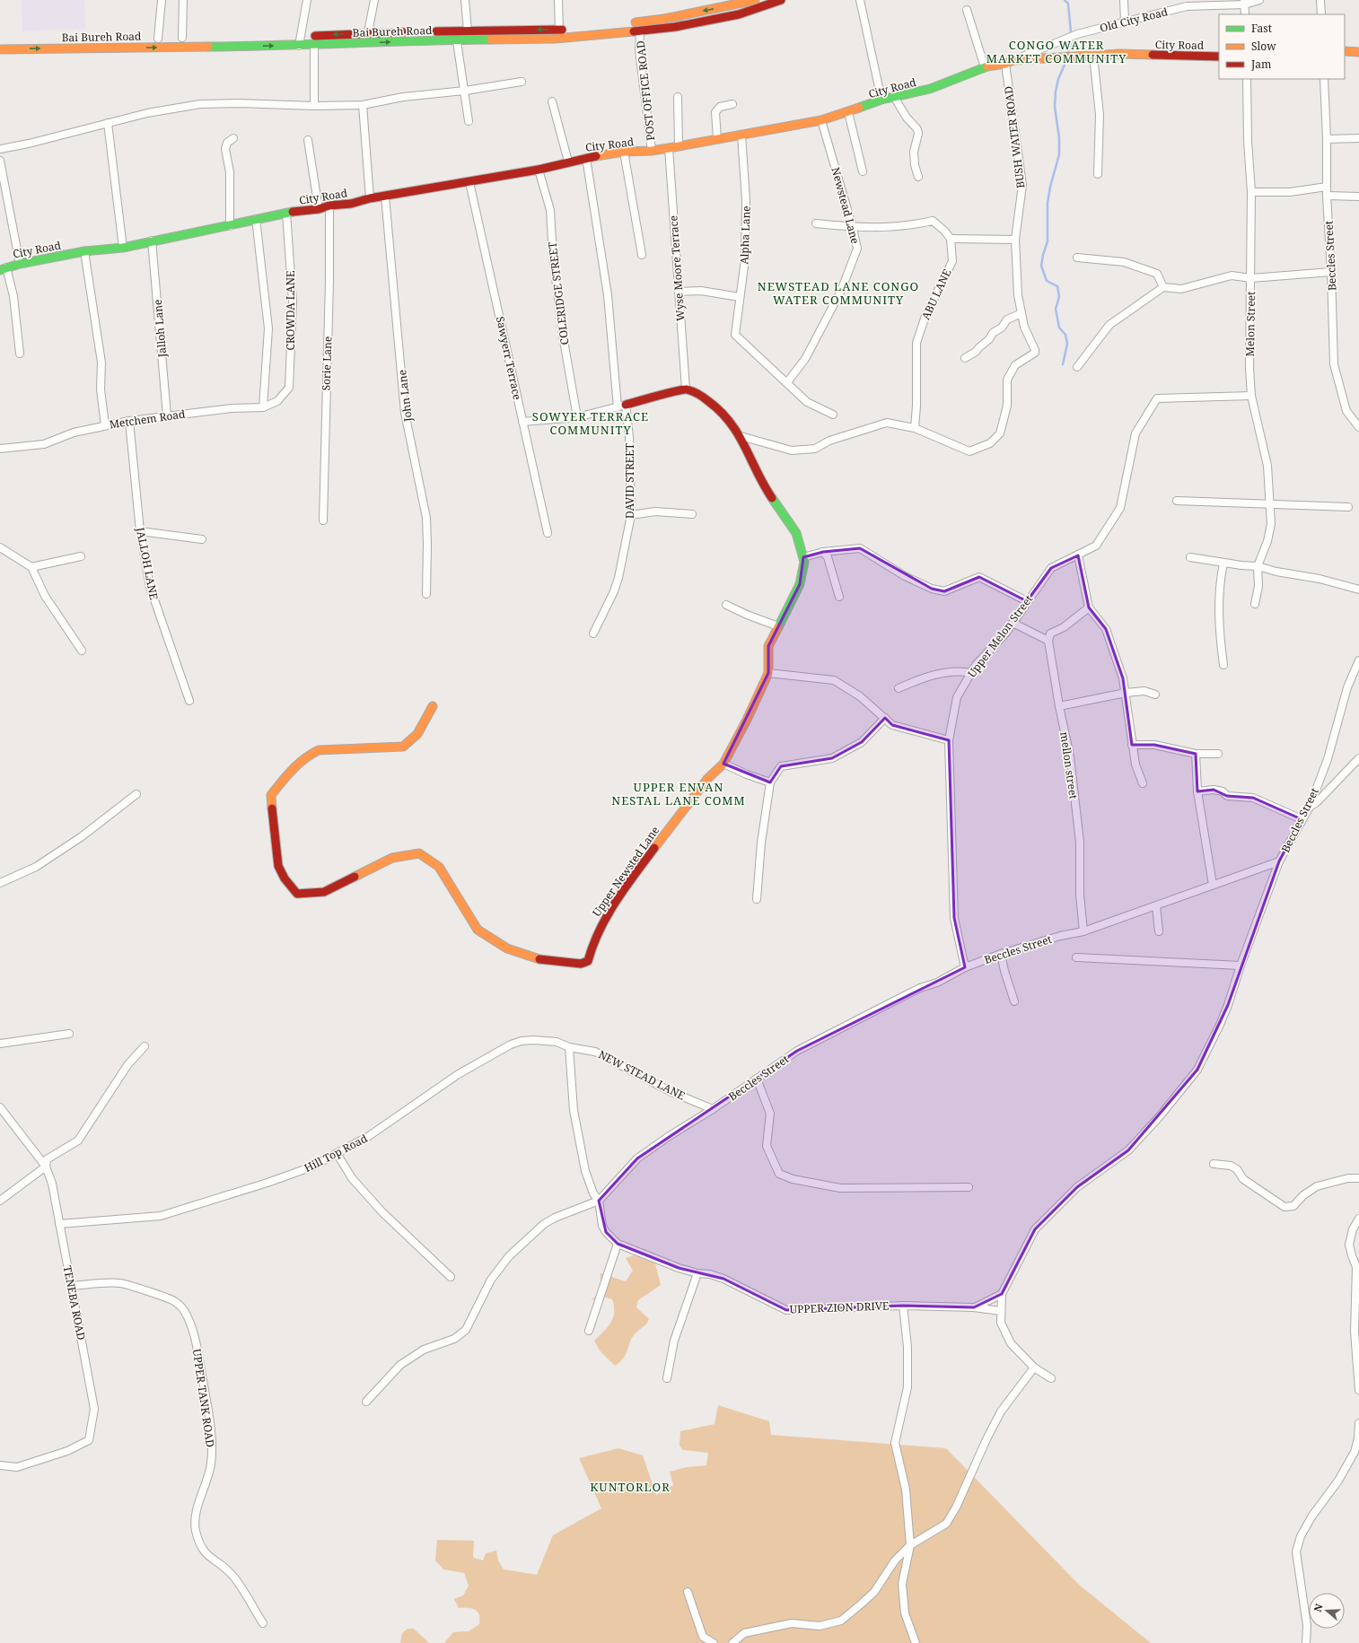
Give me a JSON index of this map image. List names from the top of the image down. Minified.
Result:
{"streets":{"main road":["Bai Bureh Road","City Road","Upper Newsted Lane"],"street":["Old City Road","POST OFFICE ROAD","BUSH WATER ROAD","Newstead Lane","Alpha Lane","Beccles Street","Wyse Moore Terrace","COLERIDGE STREET","ABU LANE","CROWDA LANE","Melon Street","Jalloh Lane","Sawyerr Terrace","Sorie Lane","John Lane","Metchem Road","DAVID STREET","JALLOH LANE","Upper Melon Street","mellon street","NEW STEAD LANE","Hill Top Road","TENEBA ROAD","UPPER ZION DRIVE","UPPER TANK ROAD"]},"crossings":[["Old City Road","City Road"],["Old City Road","BUSH WATER ROAD"],["Bai Bureh Road","POST OFFICE ROAD"],["City Road","POST OFFICE ROAD"],["City Road","BUSH WATER ROAD"],["City Road","Newstead Lane"],["City Road","Alpha Lane"],["City Road","Wyse Moore Terrace"],["City Road","COLERIDGE STREET"],["City Road","CROWDA LANE"],["City Road","Jalloh Lane"],["City Road","Sawyerr Terrace"],["City Road","Sorie Lane"],["City Road","John Lane"],["City Road","DAVID STREET"],["BUSH WATER ROAD","ABU LANE"],["BUSH WATER ROAD","Upper Newsted Lane"],["Newstead Lane","Alpha Lane"],["Beccles Street","Upper Melon Street"],["Beccles Street","mellon street"],["Beccles Street","NEW STEAD LANE"],["Beccles Street","UPPER ZION DRIVE"],["Wyse Moore Terrace","Upper Newsted Lane"],["CROWDA LANE","Metchem Road"],["Melon Street","Upper Melon Street"],["Jalloh Lane","Metchem Road"],["Metchem Road","JALLOH LANE"],["NEW STEAD LANE","Hill Top Road"],["NEW STEAD LANE","UPPER ZION DRIVE"],["Hill Top Road","TENEBA ROAD"],["Hill Top Road","UPPER ZION DRIVE"],["TENEBA ROAD","UPPER TANK ROAD"]],"districts":["CONGO WATER MARKET COMMUNITY","NEWSTEAD LANE CONGO WATER COMMUNITY","SOWYER TERRACE COMMUNITY","UPPER ENVAN NESTAL LANE COMM","KUNTORLOR"],"legend":["Fast","Slow","Jam"],"north":"left"}
